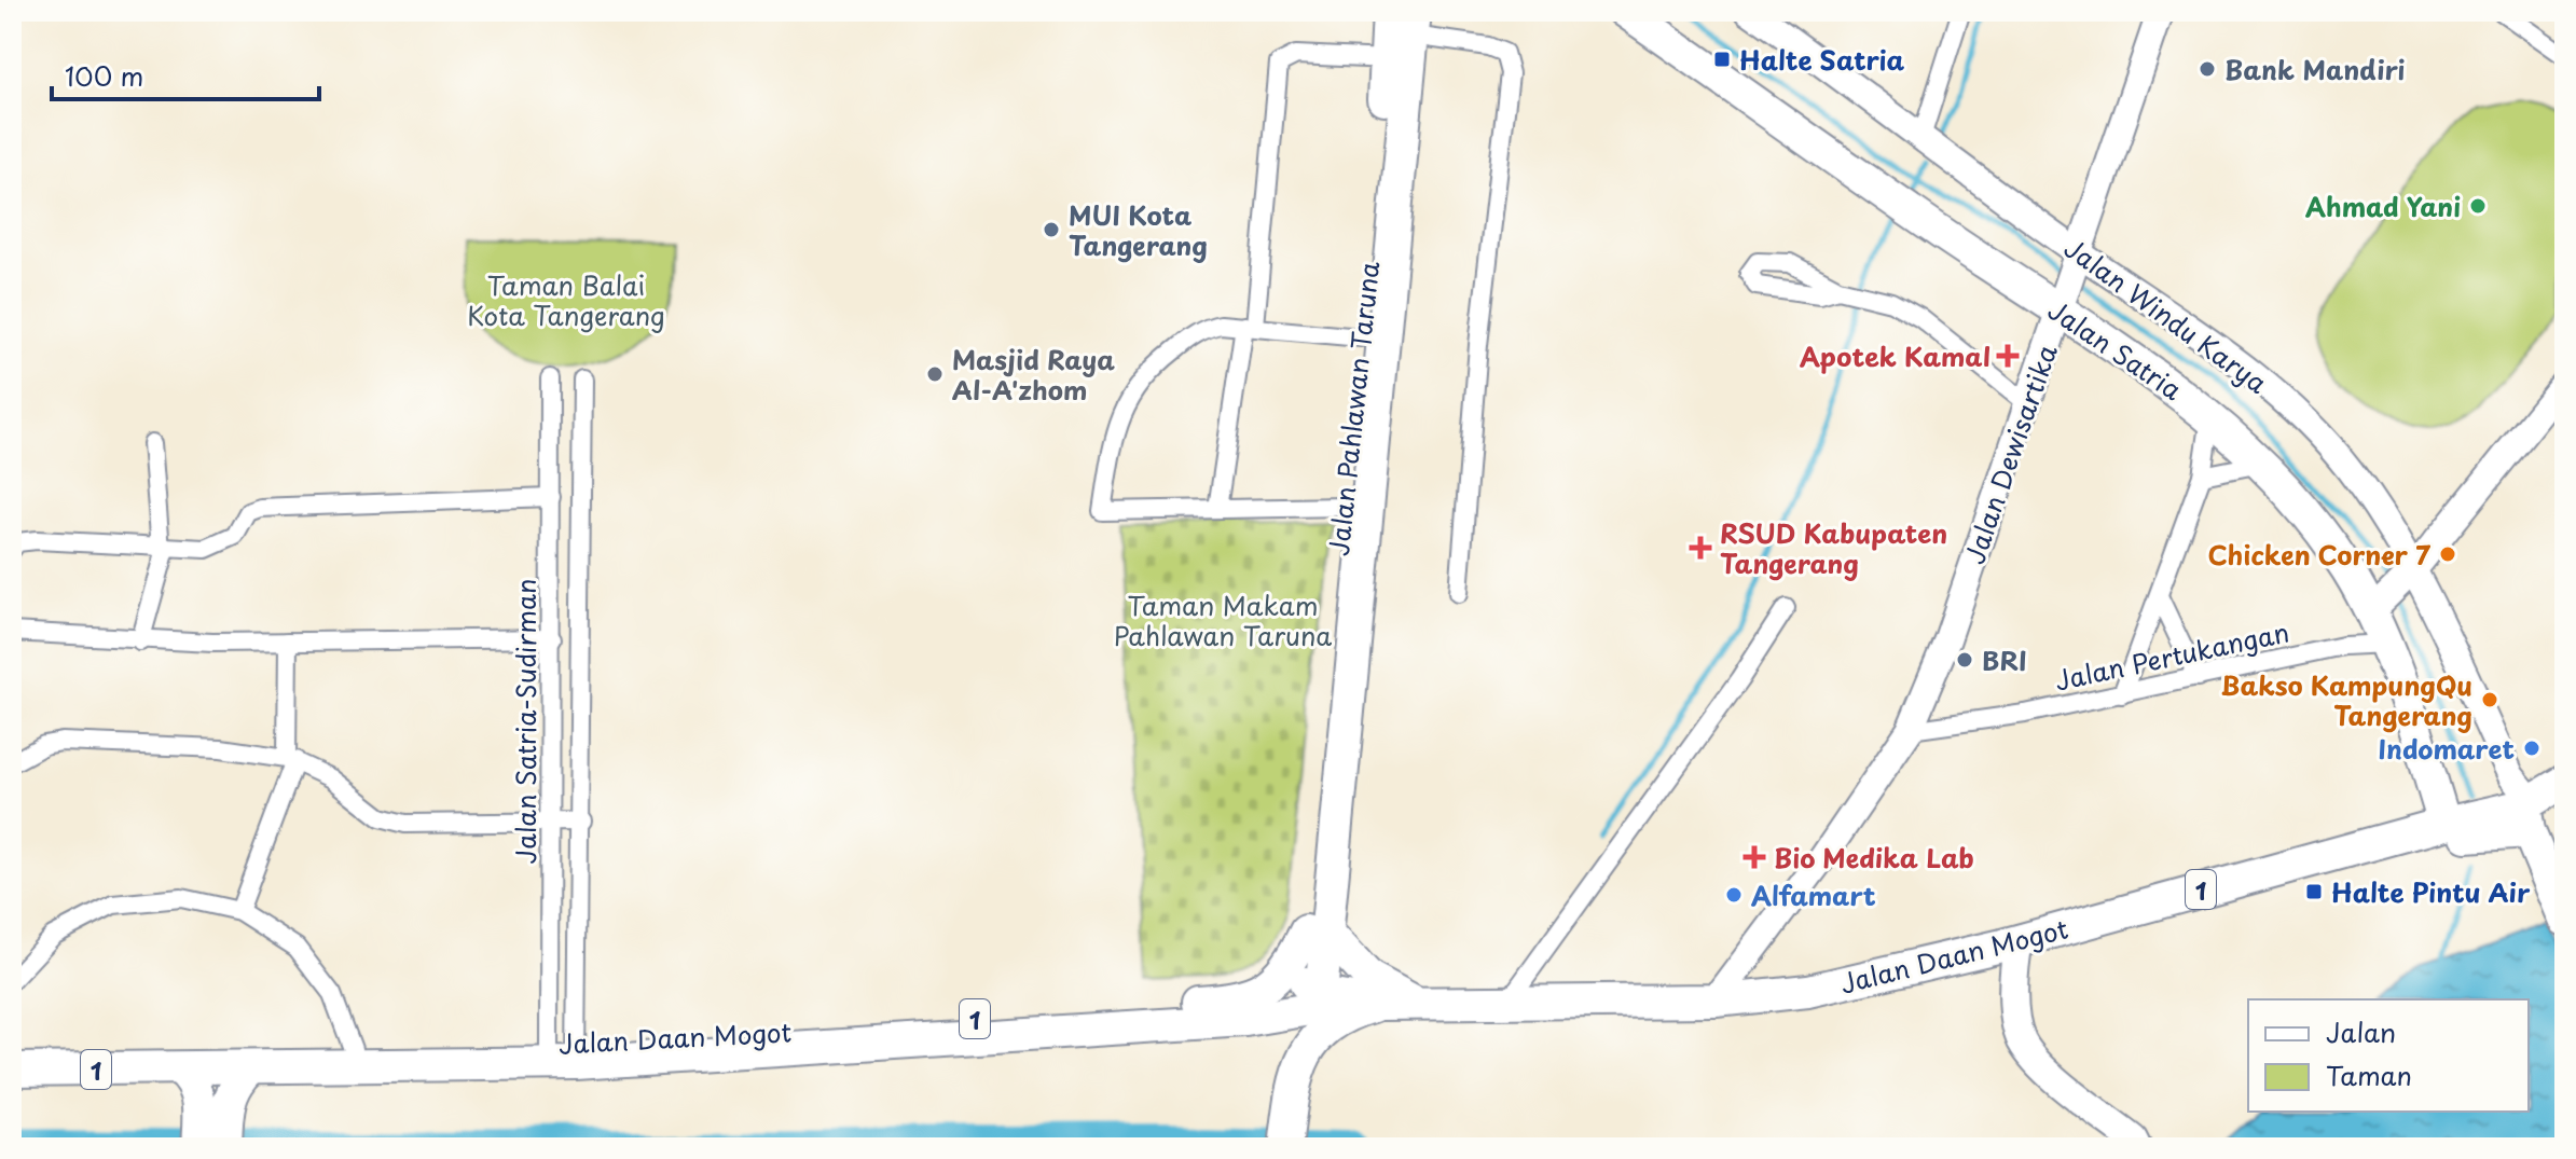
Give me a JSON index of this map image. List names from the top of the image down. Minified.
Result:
{"streets":{"highway":["Jalan Satria","Jalan Pahlawan Taruna","1","Jalan Daan Mogot"],"street":["Jalan Windu Karya","Jalan Dewisartika","Jalan Pertukangan","Jalan Satria-Sudirman"]},"crossings":[["Jalan Windu Karya","Jalan Dewisartika"],["Jalan Windu Karya","Jalan Daan Mogot"],["Jalan Satria","Jalan Dewisartika"],["Jalan Satria","Jalan Pertukangan"],["Jalan Satria","Jalan Daan Mogot"],["Jalan Pahlawan Taruna","Jalan Daan Mogot"],["Jalan Dewisartika","Jalan Pertukangan"],["Jalan Dewisartika","Jalan Daan Mogot"],["Jalan Satria-Sudirman","Jalan Daan Mogot"]],"parks":["Taman Balai Kota Tangerang","Taman Makam Pahlawan Taruna"],"places":{"transit":["Halte Satria","Halte Pintu Air"],"other":["Bank Mandiri","Ahmad Yani","MUI Kota Tangerang","Masjid Raya Al-A'zhom","Chicken Corner 7","BRI","Bakso KampungQu Tangerang","Indomaret","Alfamart"],"health":["Apotek Kamal","RSUD Kabupaten Tangerang","Bio Medika Lab"]},"legend":["Jalan","Taman"],"scale_bar":"100 m"}
